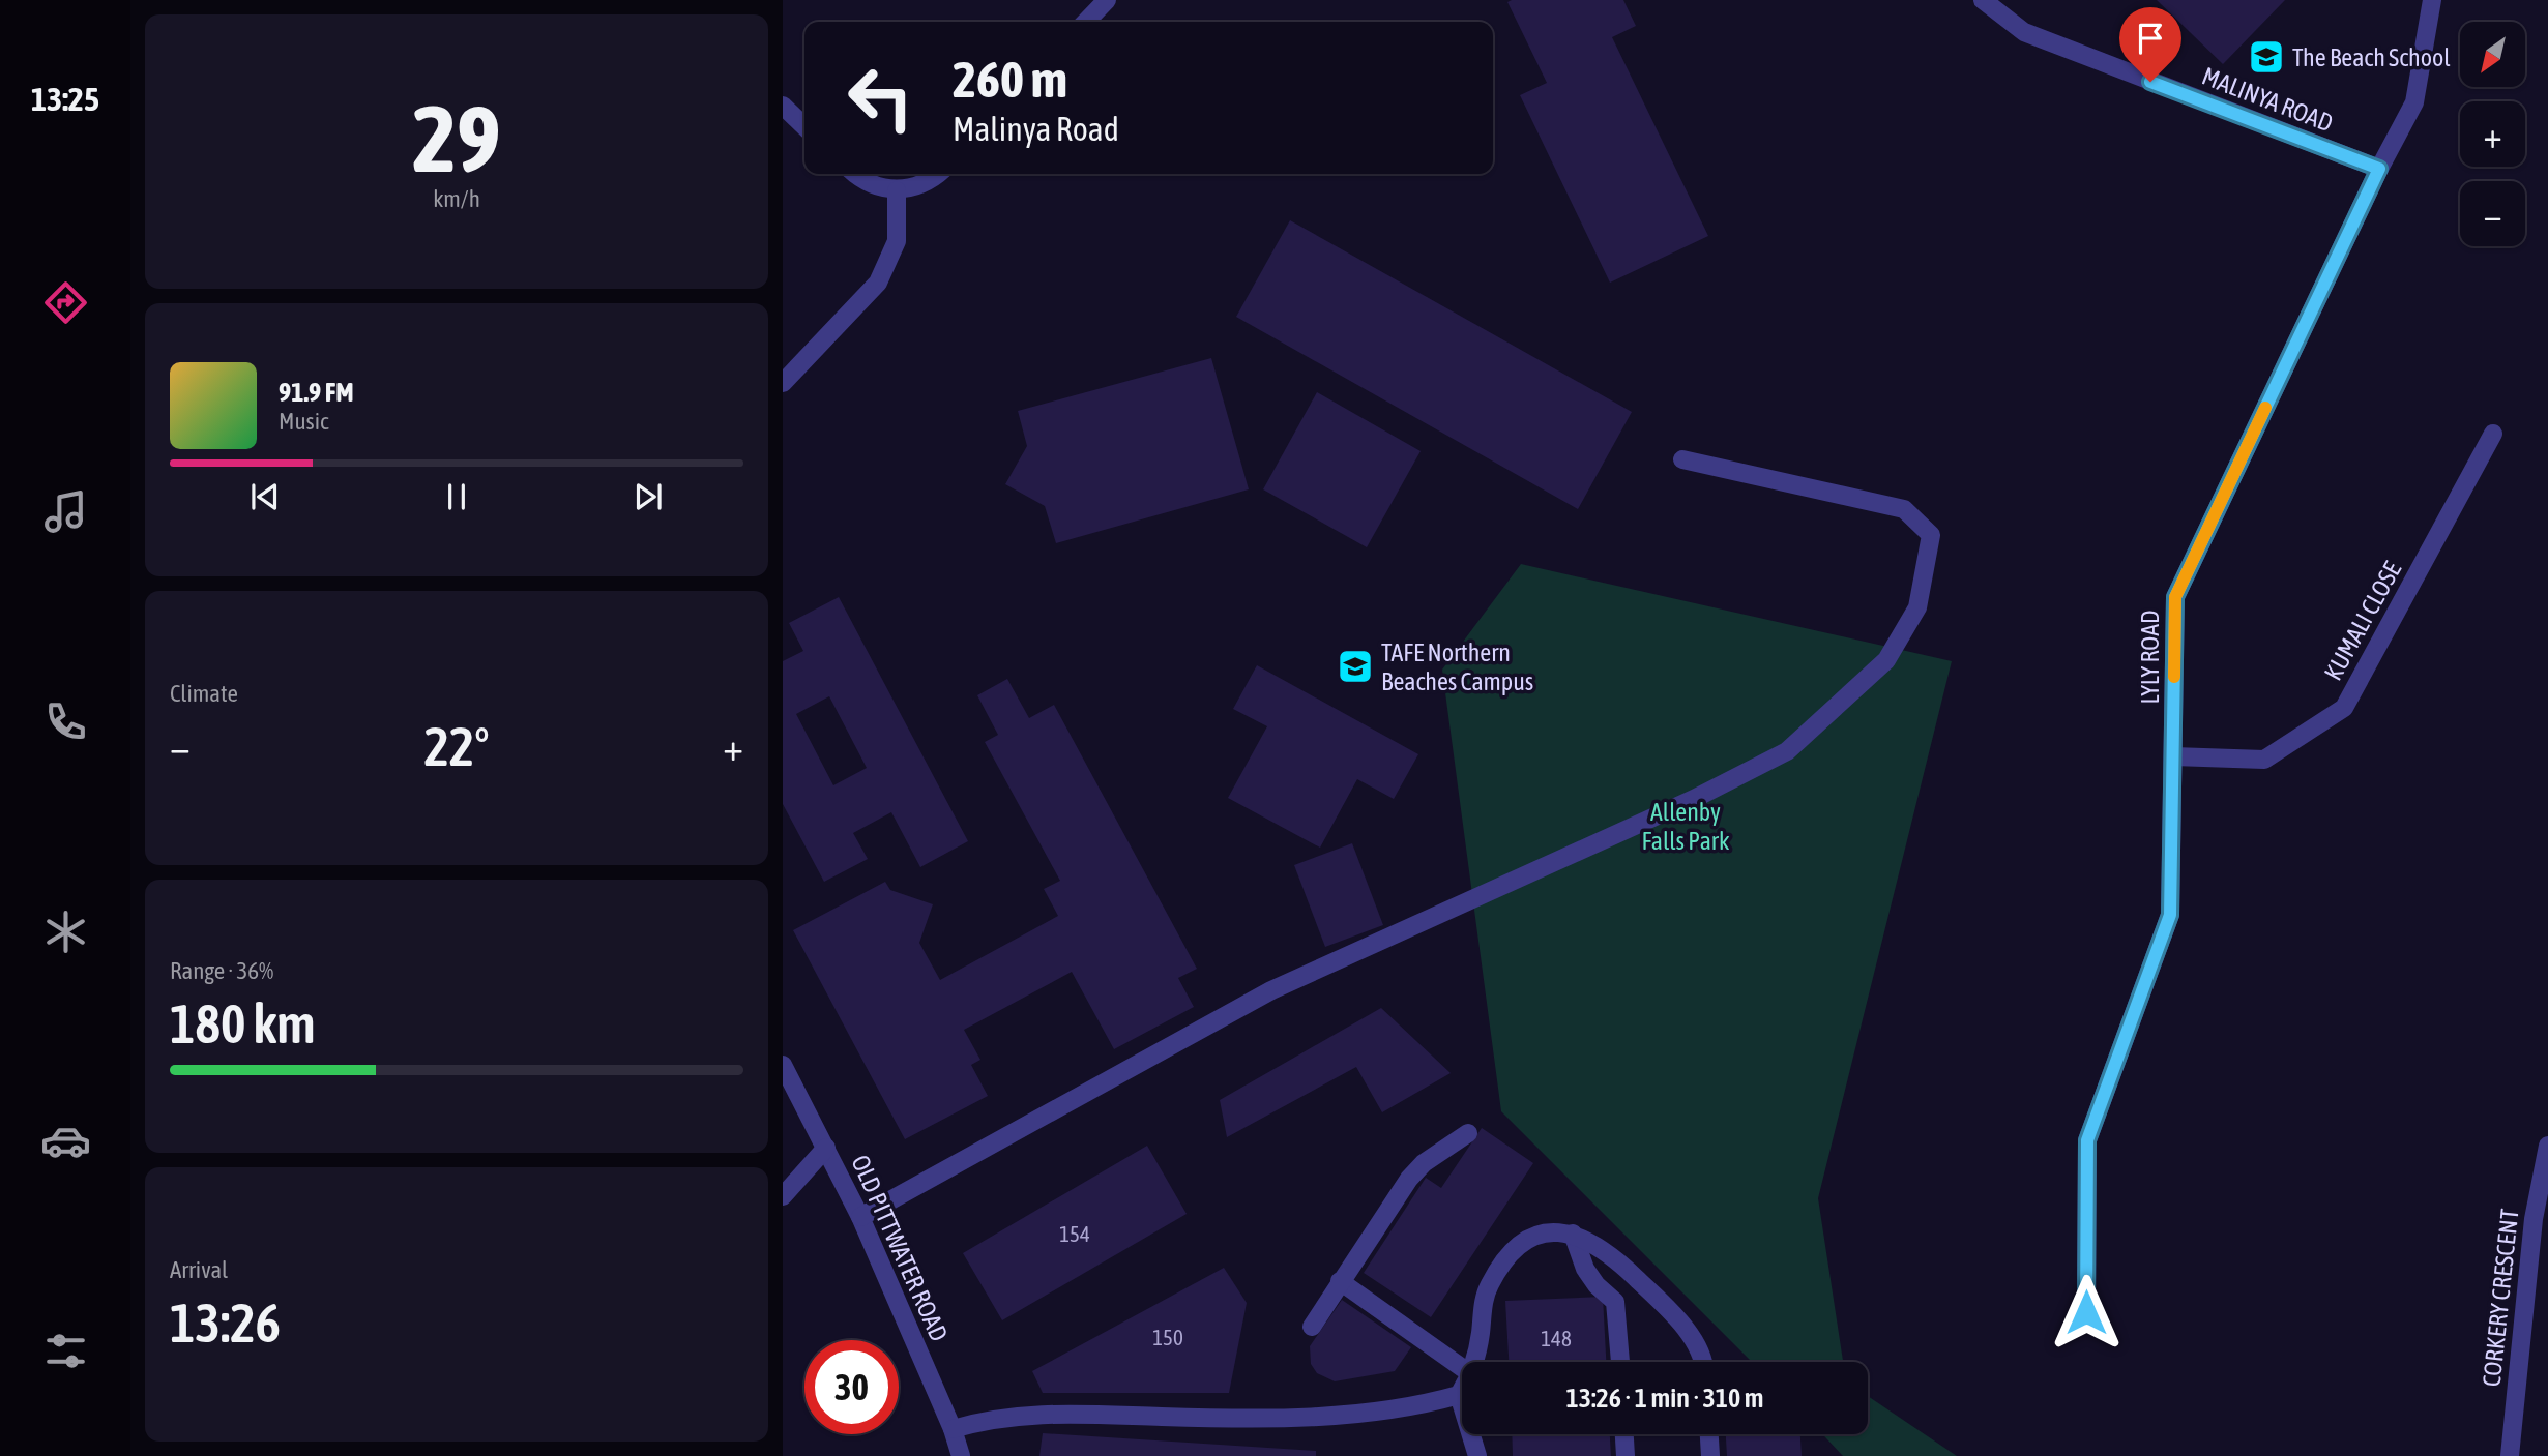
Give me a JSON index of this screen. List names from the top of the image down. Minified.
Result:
{"streets":{"street":["MALINYA ROAD","KUMALI CLOSE","LYLY ROAD","OLD PITTWATER ROAD","CORKERY CRESCENT"]},"crossings":[["MALINYA ROAD","LYLY ROAD"],["KUMALI CLOSE","LYLY ROAD"]],"parks":["Allenby Falls Park"],"places":{"school or university":["The Beach School","TAFE Northern Beaches Campus"]},"house_numbers":["154","150","148"],"north":"bottom left","page":{"tabs":"13:25","tile":[["29","km/h"],"Climate",["Range · 36%","180 km"],["Arrival","13:26"]],"map_buttons":["+","−"],"turn":["260 m","Malinya Road"],"song":["91.9 FM","Music"],"heat":["−","22°","+"],"limit":"30","trip":"13:26 · 1 min · 310 m"}}
